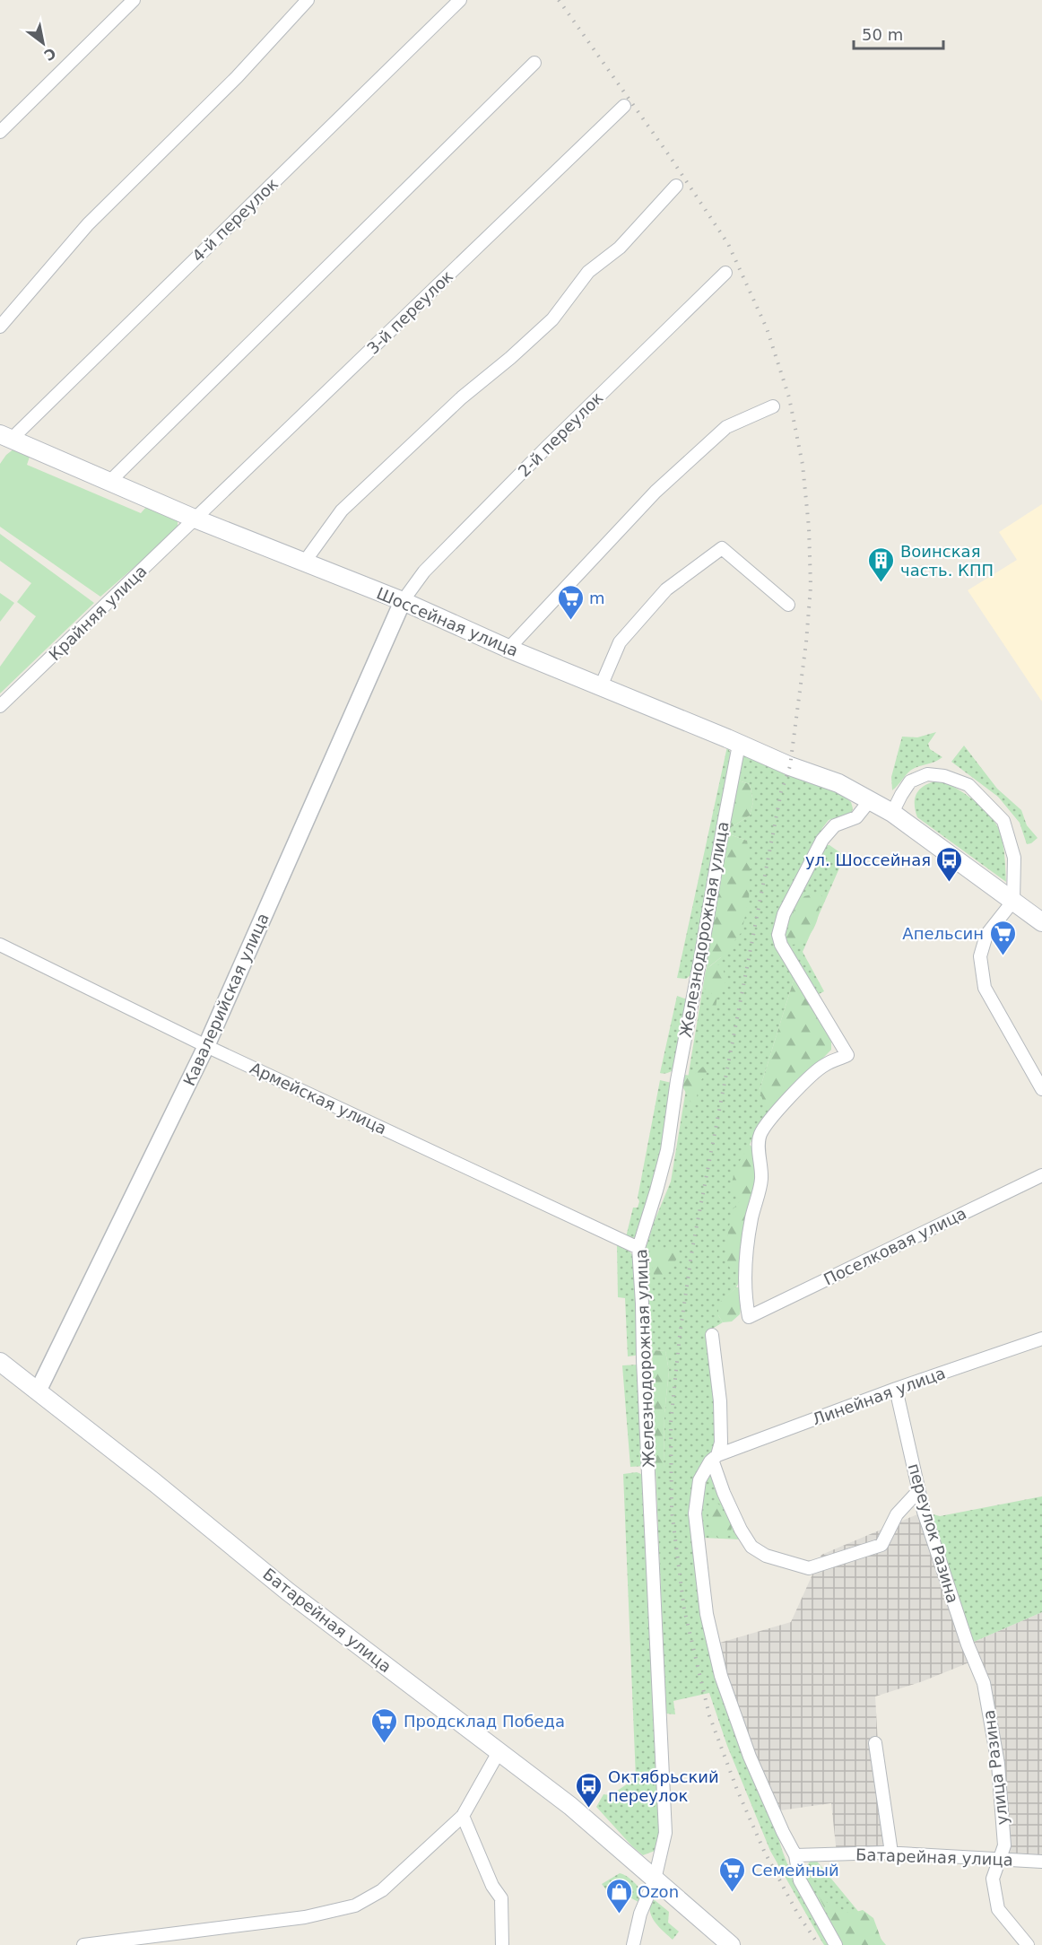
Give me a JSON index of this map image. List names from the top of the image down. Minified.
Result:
{"streets":{"main road":["Шоссейная улица","Батарейная улица"],"street":["4-й переулок","3-й переулок","2-й переулок","Крайняя улица","Железнодорожная улица","Кавалерийская улица","Армейская улица","Поселковая улица","Линейная улица","переулок Разина","улица Разина"]},"crossings":[["4-й переулок","Шоссейная улица"],["3-й переулок","Крайняя улица"],["3-й переулок","Шоссейная улица"],["2-й переулок","Шоссейная улица"],["2-й переулок","Кавалерийская улица"],["Крайняя улица","Шоссейная улица"],["Шоссейная улица","Железнодорожная улица"],["Шоссейная улица","Кавалерийская улица"],["Шоссейная улица","Поселковая улица"],["Железнодорожная улица","Армейская улица"],["Железнодорожная улица","Батарейная улица"],["Кавалерийская улица","Армейская улица"],["Кавалерийская улица","Батарейная улица"],["Линейная улица","переулок Разина"],["переулок Разина","улица Разина"],["Батарейная улица","улица Разина"]],"places":{"building":["Воинская часть. КПП"],"supermarket":["m","Апельсин","Продсклад Победа","Семейный"],"bus stop":["ул. Шоссейная","Октябрьский переулок"],"shop":["Ozon"]},"scale_bar":"50 m","north":"bottom right"}
